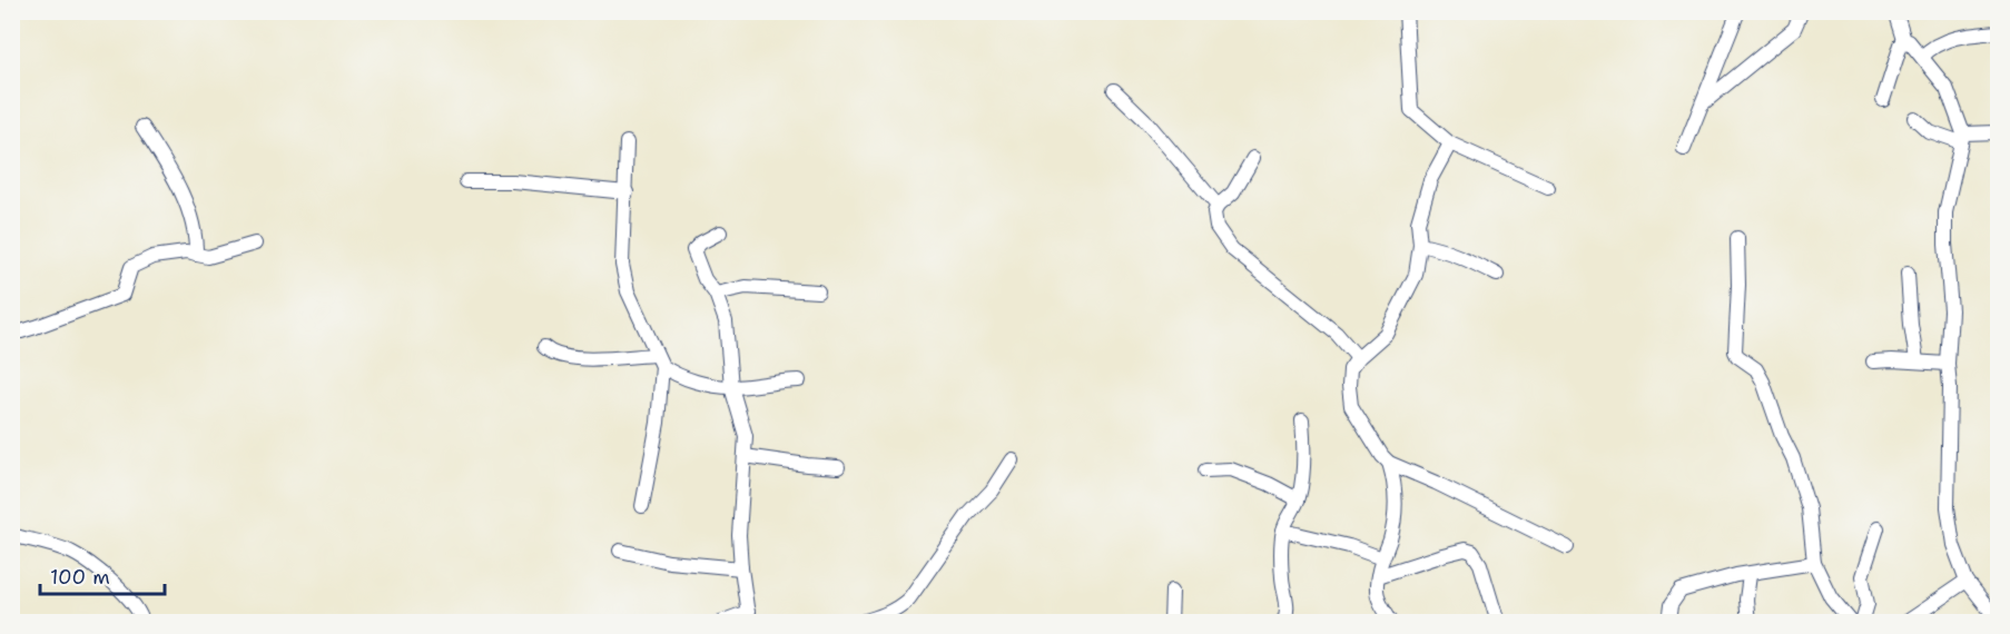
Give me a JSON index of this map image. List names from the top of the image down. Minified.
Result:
{"scale_bar":"100 m"}
